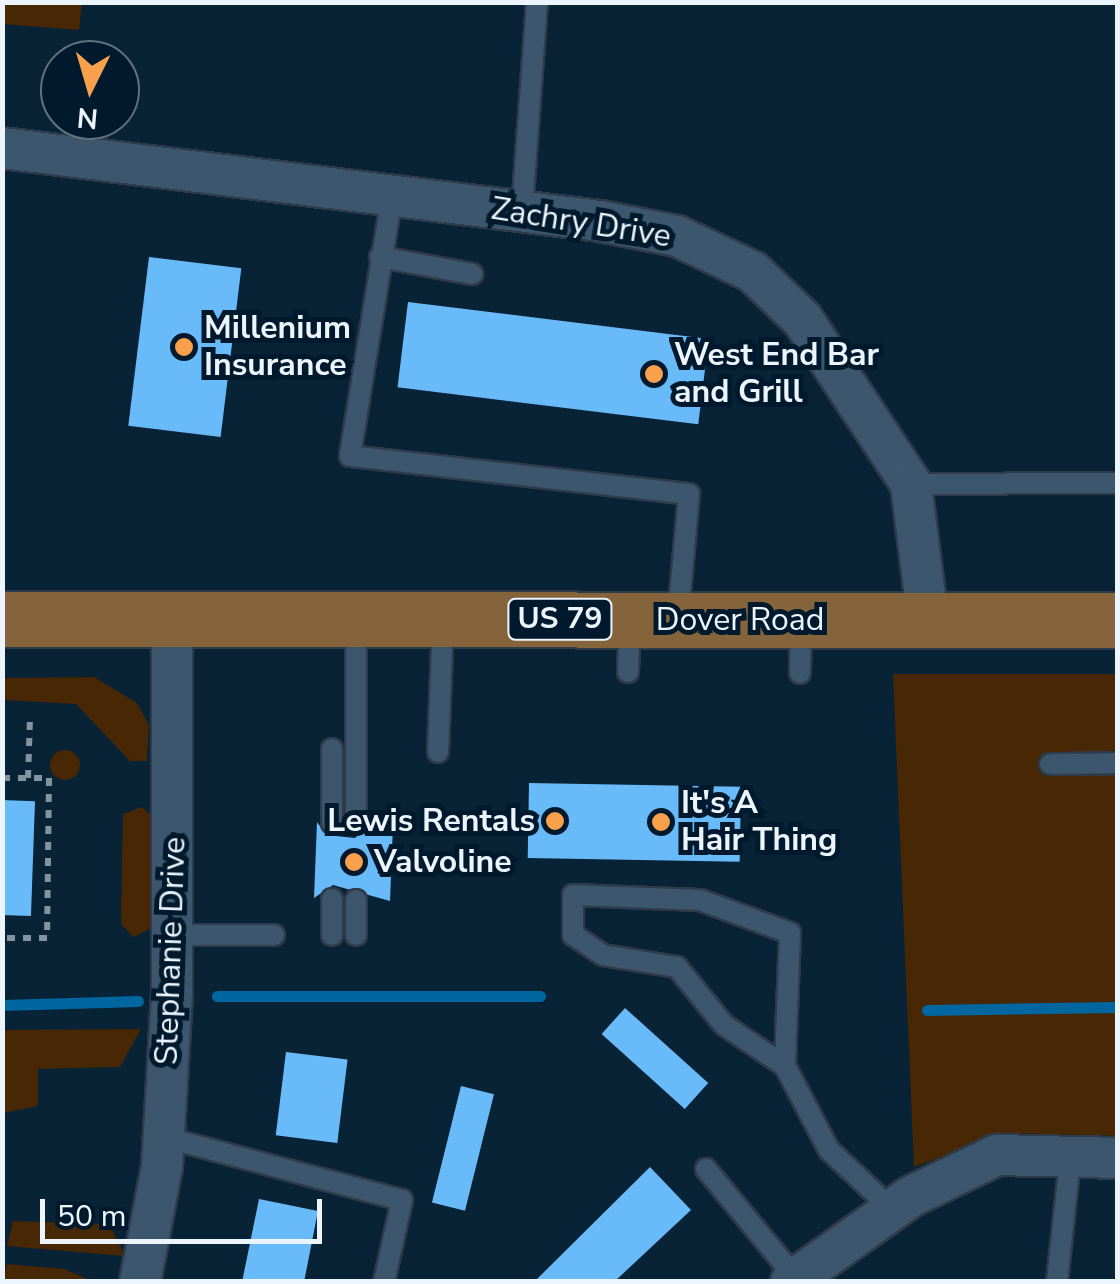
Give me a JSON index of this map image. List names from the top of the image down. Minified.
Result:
{"streets":{"main road":["US 79","Dover Road"],"street":["Zachry Drive","Stephanie Drive"]},"crossings":[["Zachry Drive","Dover Road"],["Dover Road","Stephanie Drive"]],"places":["Millenium Insurance","West End Bar and Grill","Lewis Rentals","It's A Hair Thing","Valvoline"],"scale_bar":"50 m","north":"bottom"}
